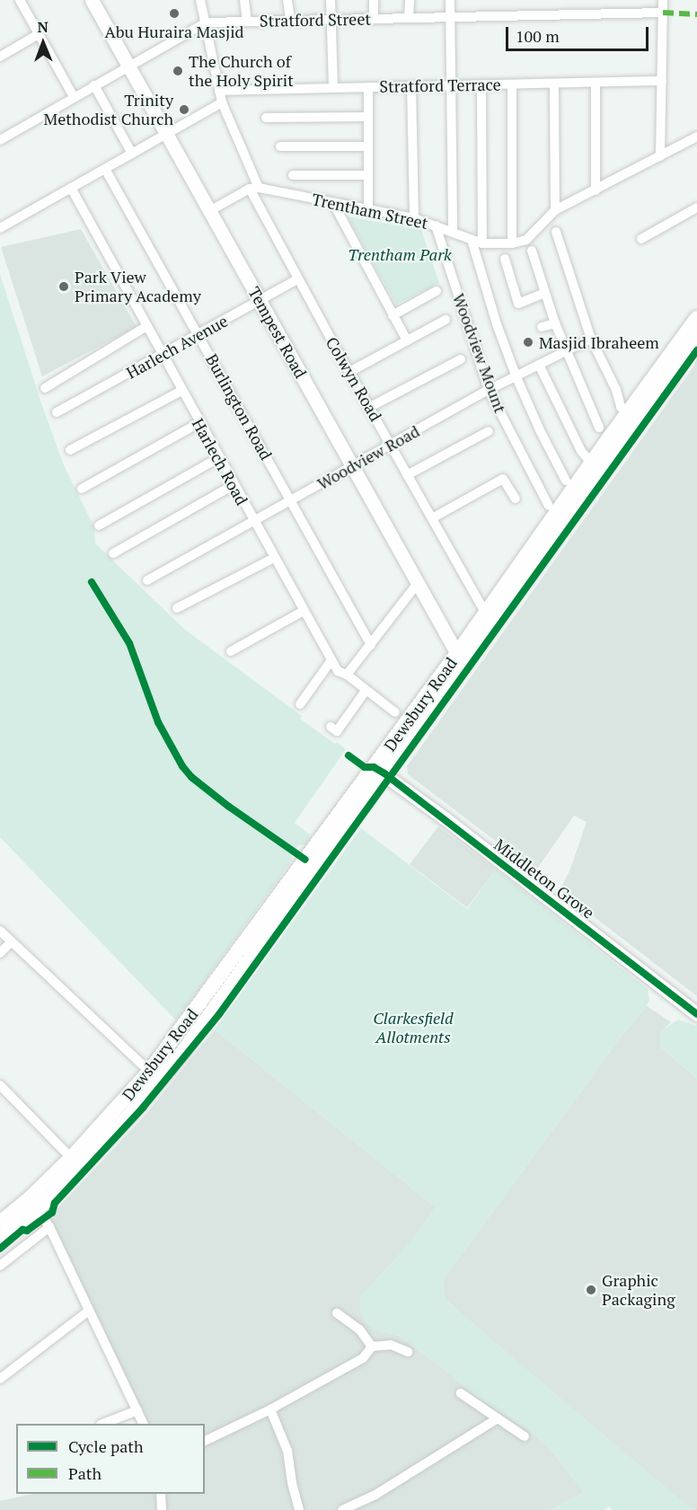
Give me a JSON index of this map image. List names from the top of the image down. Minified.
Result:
{"streets":{"main road":["Dewsbury Road"],"street":["Stratford Street","Stratford Terrace","Trentham Street","Tempest Road","Harlech Avenue","Woodview Mount","Colwyn Road","Burlington Road","Woodview Road","Harlech Road","Middleton Grove"]},"crossings":[["Stratford Street","Tempest Road"],["Stratford Street","Colwyn Road"],["Stratford Terrace","Colwyn Road"],["Trentham Street","Woodview Mount"],["Trentham Street","Colwyn Road"],["Tempest Road","Harlech Avenue"],["Tempest Road","Woodview Road"],["Tempest Road","Dewsbury Road"],["Harlech Avenue","Colwyn Road"],["Harlech Avenue","Burlington Road"],["Harlech Avenue","Harlech Road"],["Woodview Mount","Woodview Road"],["Colwyn Road","Woodview Road"],["Colwyn Road","Dewsbury Road"],["Burlington Road","Woodview Road"],["Woodview Road","Harlech Road"],["Harlech Road","Dewsbury Road"],["Dewsbury Road","Middleton Grove"]],"parks":["Trentham Park","Clarkesfield Allotments"],"places":["Abu Huraira Masjid","The Church of the Holy Spirit","Trinity Methodist Church","Park View Primary Academy","Masjid Ibraheem","Graphic Packaging"],"legend":["Cycle path","Path"],"scale_bar":"100 m","north":"top"}
